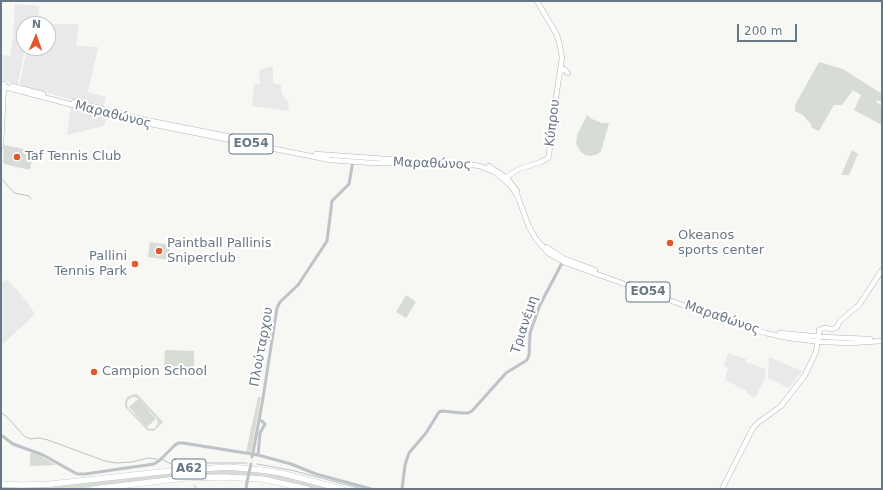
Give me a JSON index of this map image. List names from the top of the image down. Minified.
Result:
{"streets":{"highway":["Α62"],"main road":["Μαραθώνος","Κύπρου","ΕΟ54"],"street":["Τριανέμη","Πλούταρχου"]},"crossings":[["Μαραθώνος","Κύπρου"],["Μαραθώνος","Τριανέμη"],["Μαραθώνος","Πλούταρχου"]],"places":["Taf Tennis Club","Okeanos sports center","Paintball Pallinis Sniperclub","Pallini Tennis Park","Campion School"],"scale_bar":"200 m","north":"top"}
